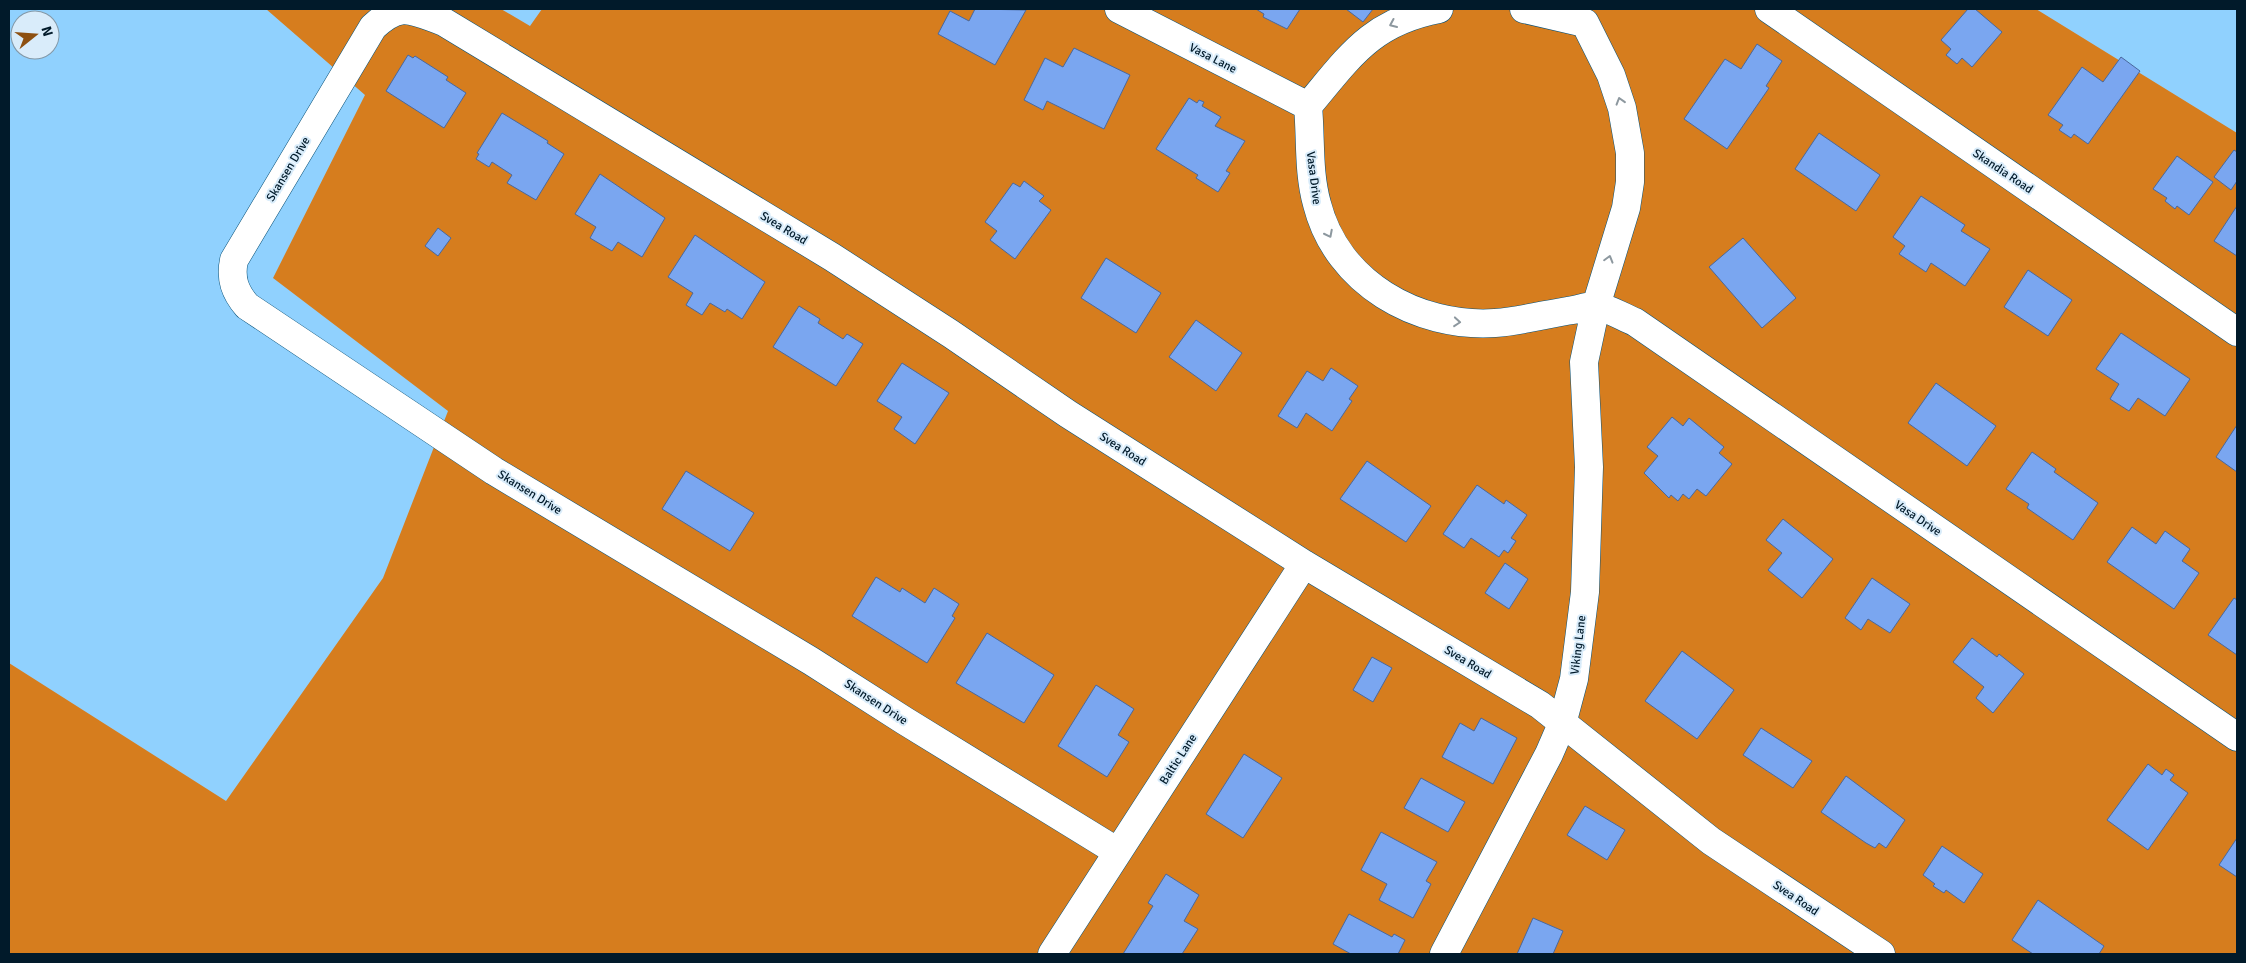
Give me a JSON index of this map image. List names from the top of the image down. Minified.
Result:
{"streets":{"street":["Vasa Lane","Skansen Drive","Skandia Road","Vasa Drive","Svea Road","Viking Lane","Baltic Lane"]},"crossings":[["Vasa Lane","Vasa Drive"],["Skansen Drive","Svea Road"],["Skansen Drive","Baltic Lane"],["Vasa Drive","Viking Lane"],["Svea Road","Viking Lane"],["Svea Road","Baltic Lane"]],"north":"right"}
